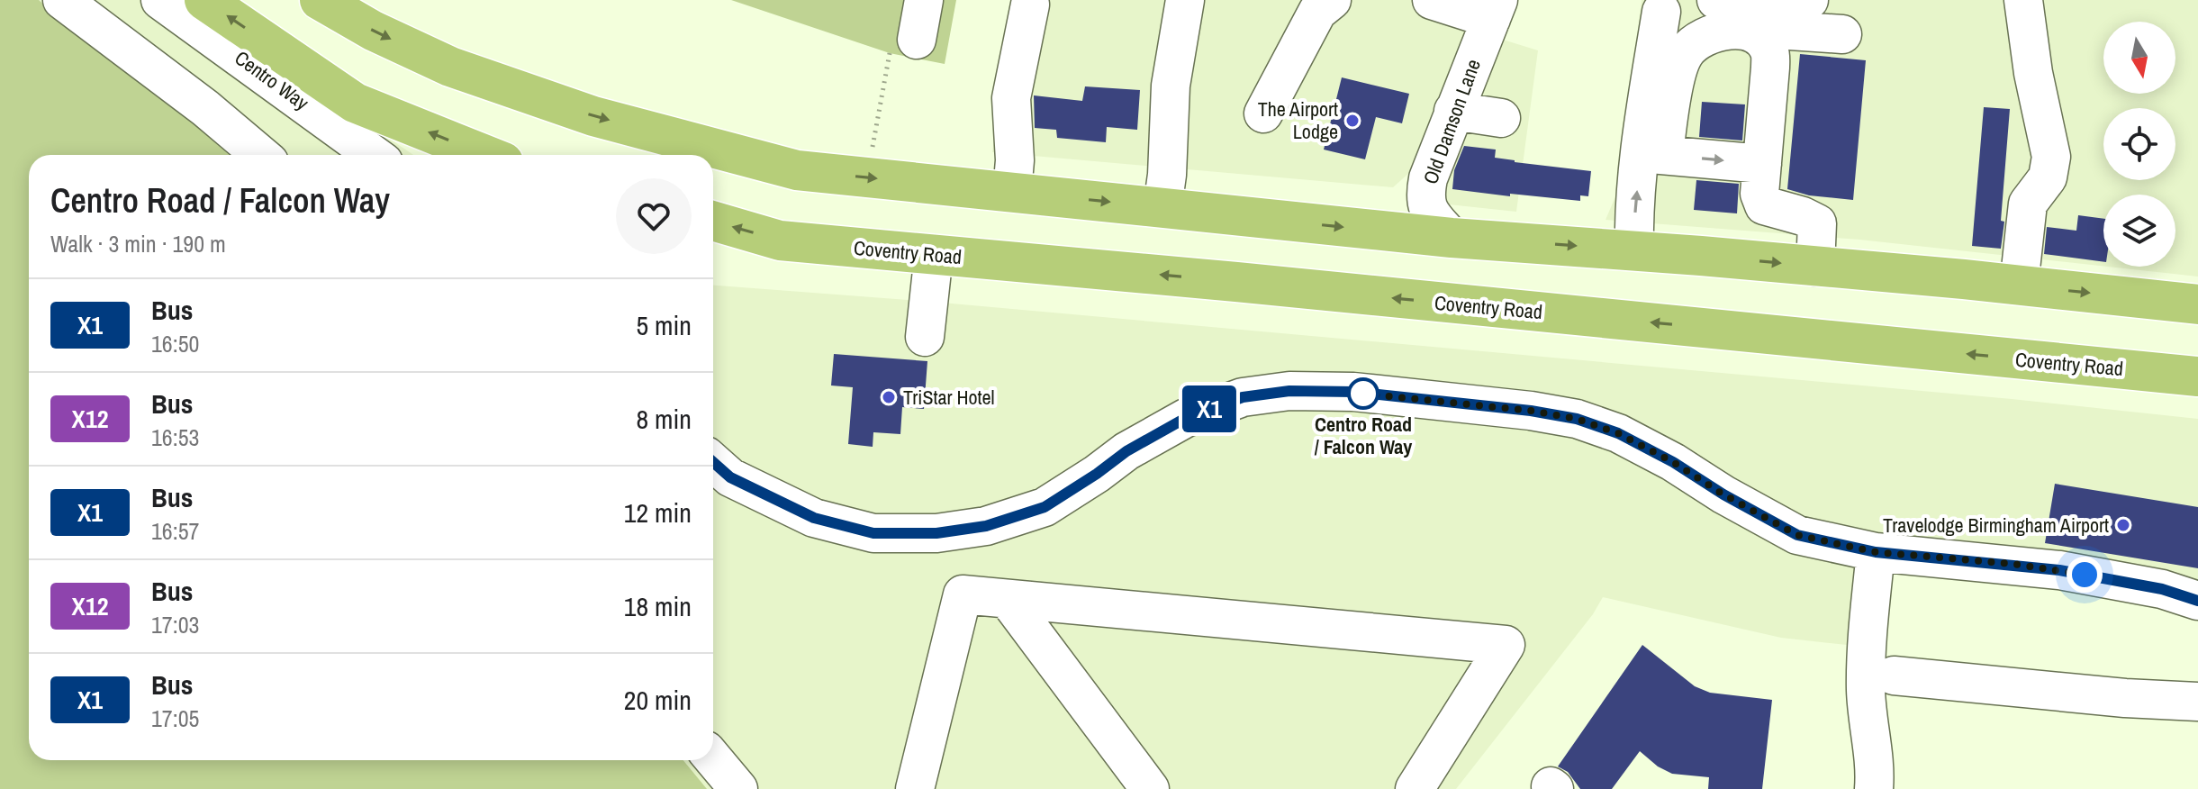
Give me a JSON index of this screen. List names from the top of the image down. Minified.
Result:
{"streets":{"highway":["Coventry Road"],"street":["Centro Way","Old Damson Lane"]},"places":["The Airport Lodge","Centro Road / Falcon Way","TriStar Hotel","Travelodge Birmingham Airport"],"lines":["bus line X1"],"north":"bottom","page":{"on_map":"X1","heading":["Centro Road / Falcon Way","Walk · 3 min · 190 m"],"list":[{"mark":"X1","name":"Bus","note":"16:50","value":"5 min"},{"mark":"X12","name":"Bus","note":"16:53","value":"8 min"},{"mark":"X1","name":"Bus","note":"16:57","value":"12 min"},{"mark":"X12","name":"Bus","note":"17:03","value":"18 min"},{"mark":"X1","name":"Bus","note":"17:05","value":"20 min"}]}}
